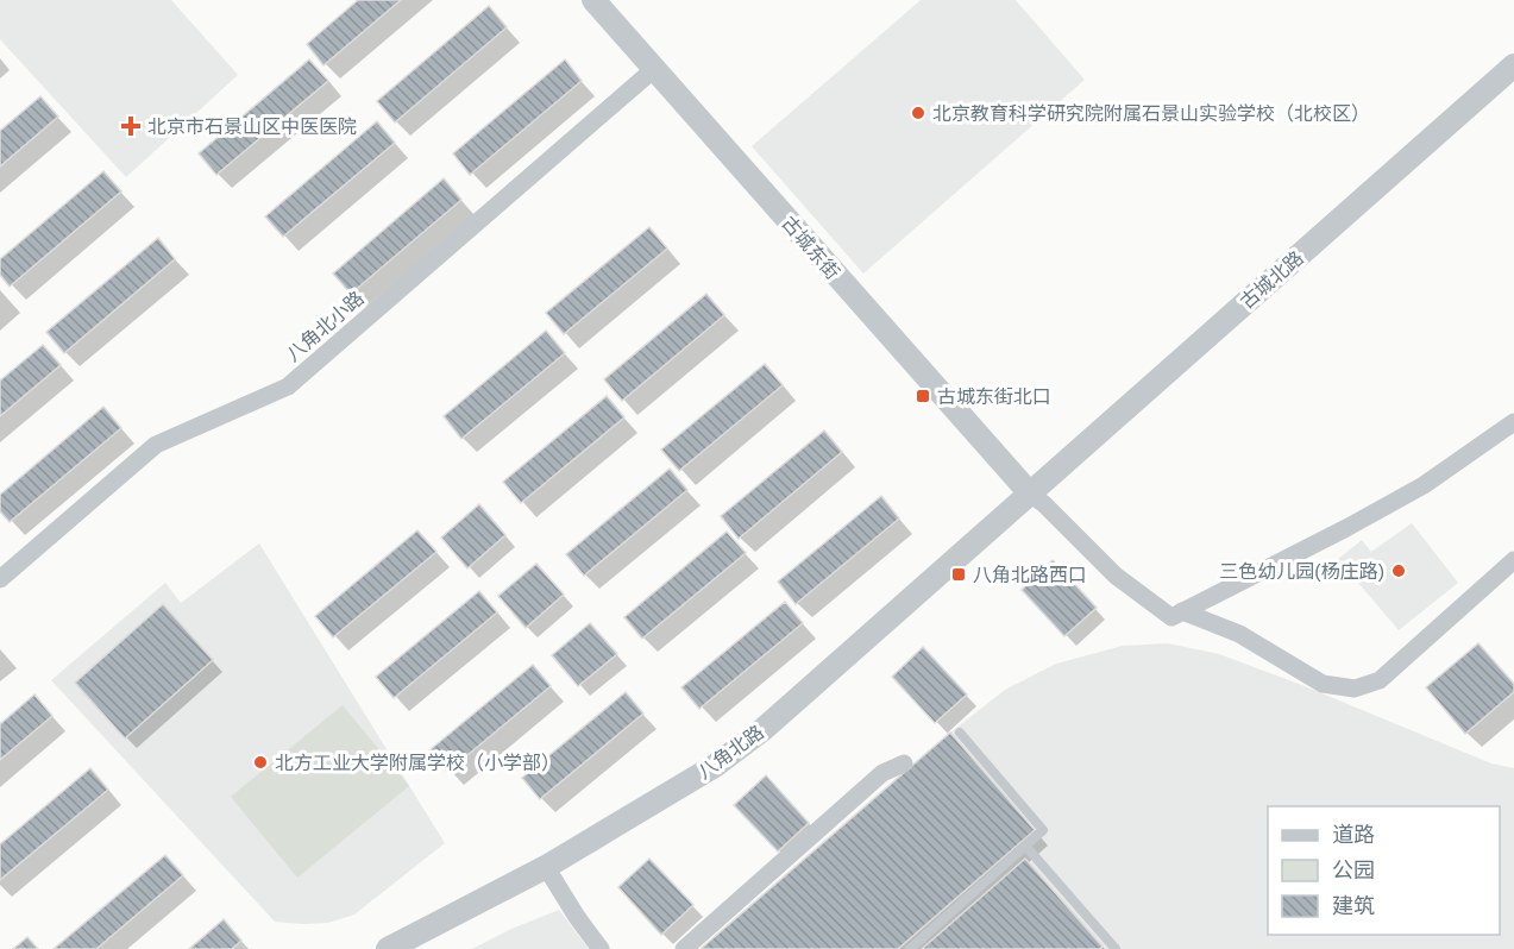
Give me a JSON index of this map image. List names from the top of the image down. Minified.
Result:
{"streets":{"street":["古城东街","古城北路","八角北小路","八角北路"]},"crossings":[["古城东街","古城北路"],["古城东街","八角北小路"],["古城东街","八角北路"],["古城北路","八角北路"]],"places":{"other":["北京教育科学研究院附属石景山实验学校（北校区）","三色幼儿园(杨庄路)","北方工业大学附属学校（小学部）"],"health":["北京市石景山区中医医院"],"transit":["古城东街北口","八角北路西口"]},"legend":["道路","公园","建筑"]}
